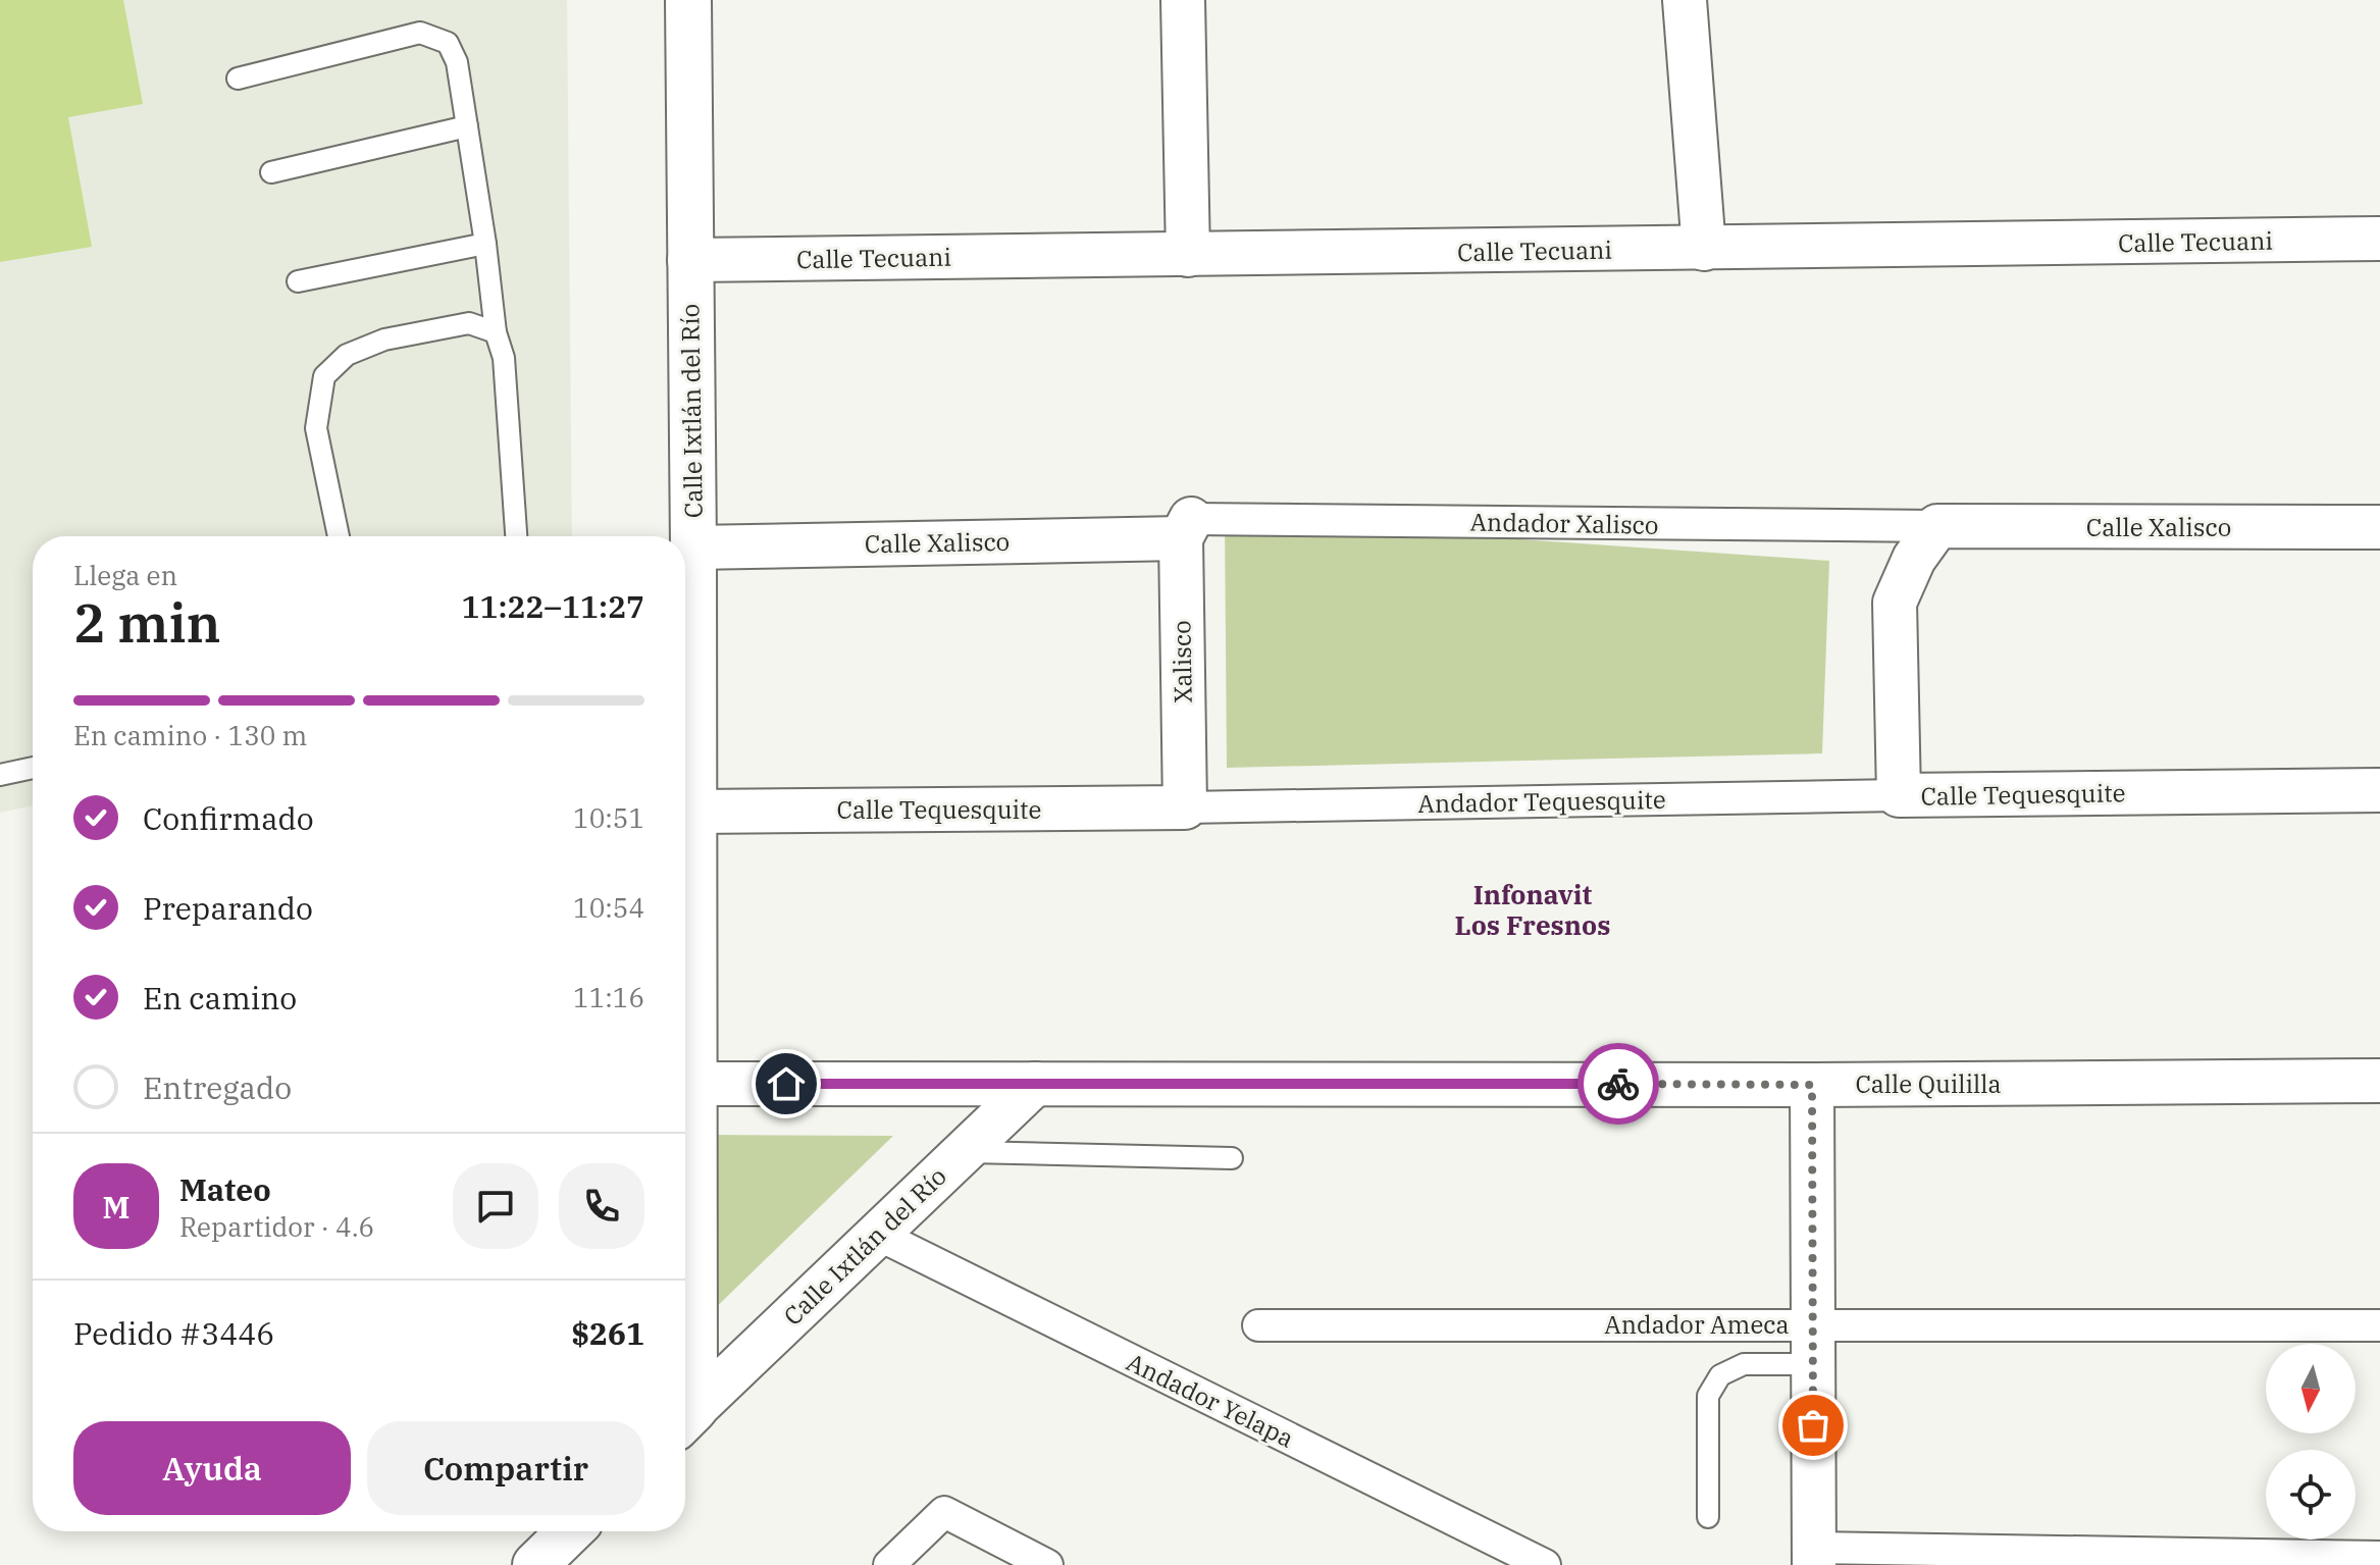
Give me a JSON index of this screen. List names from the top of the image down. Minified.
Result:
{"streets":{"street":["Calle Tecuani","Calle Ixtlán del Río","Andador Xalisco","Calle Xalisco","Xalisco","Calle Tequesquite","Andador Tequesquite","Calle Quililla","Andador Ameca","Andador Yelapa"]},"crossings":[["Calle Tecuani","Calle Ixtlán del Río"],["Calle Ixtlán del Río","Calle Xalisco"],["Calle Ixtlán del Río","Calle Tequesquite"],["Calle Ixtlán del Río","Calle Quililla"],["Calle Ixtlán del Río","Andador Yelapa"],["Andador Xalisco","Calle Xalisco"],["Andador Xalisco","Xalisco"],["Andador Xalisco","Calle Tequesquite"],["Calle Xalisco","Xalisco"],["Calle Xalisco","Calle Tequesquite"],["Xalisco","Calle Tequesquite"],["Xalisco","Andador Tequesquite"],["Calle Tequesquite","Andador Tequesquite"]],"districts":["Infonavit Los Fresnos"],"north":"bottom","page":{"heading":["2 min","Llega en","11:22–11:27"],"panel":["Mateo","Repartidor · 4.6","Pedido #3446","$261"],"bar":"En camino · 130 m","list":[["Confirmado","10:51"],["Preparando","10:54"],["En camino","11:16"],"Entregado"],"round":"M","buttons":["Ayuda","Compartir"]}}
